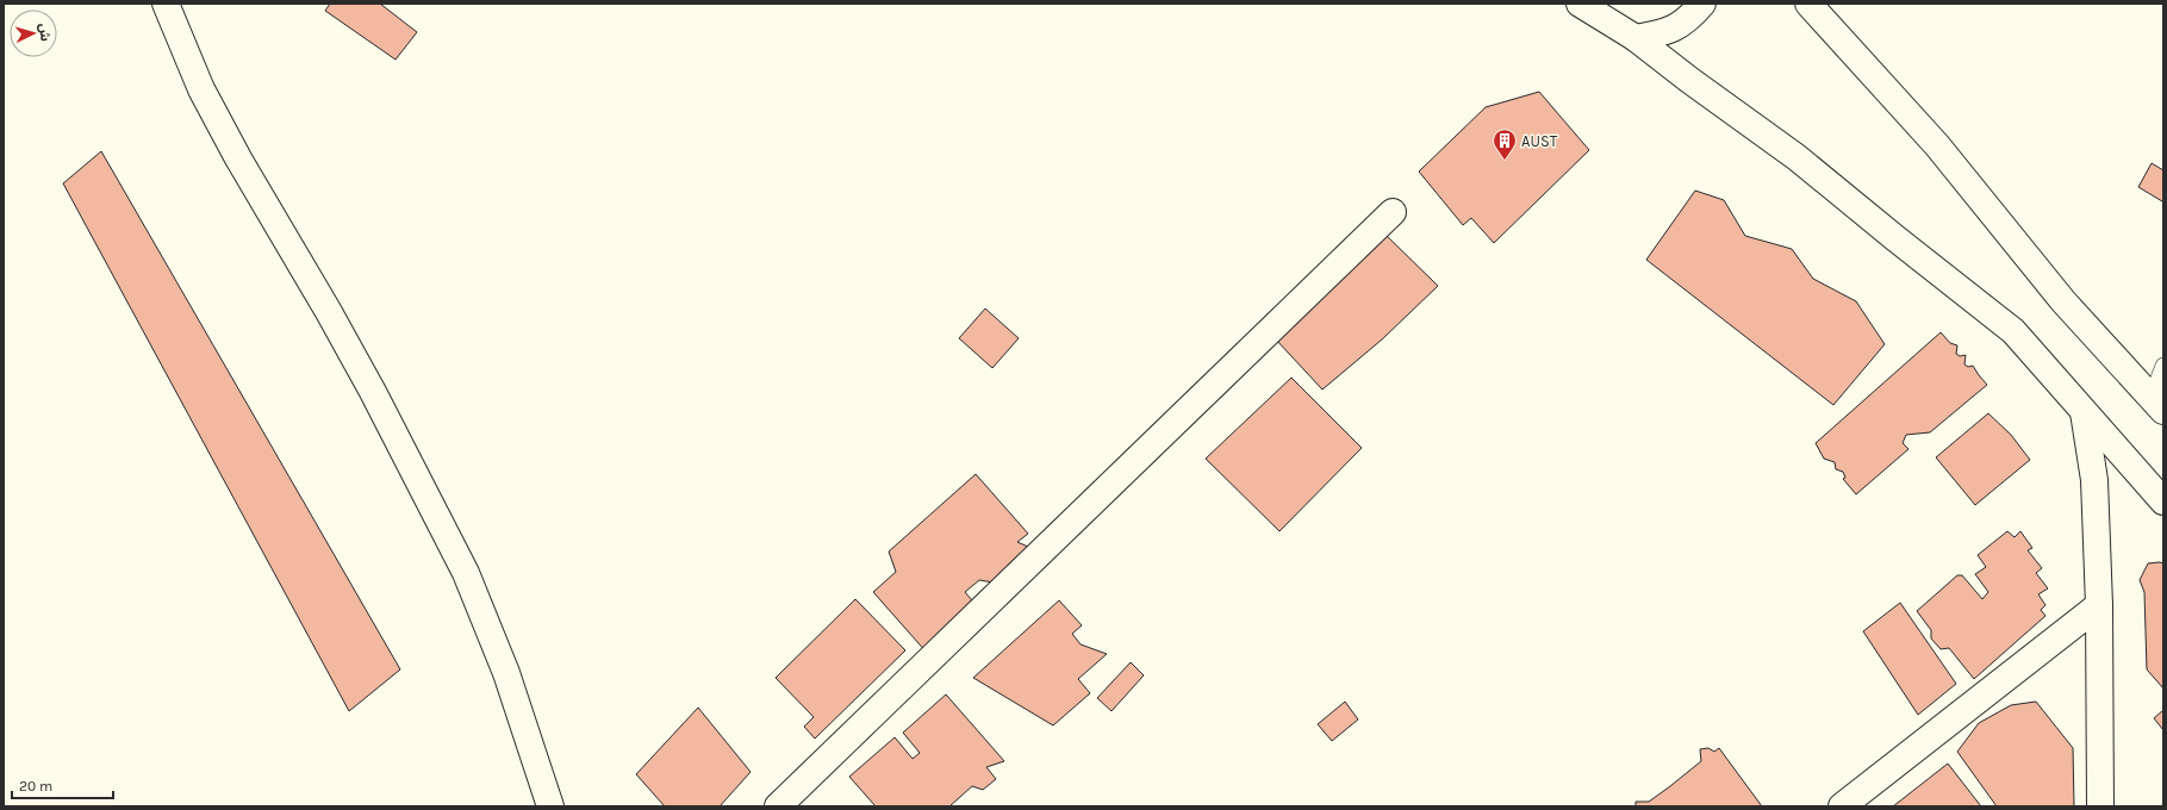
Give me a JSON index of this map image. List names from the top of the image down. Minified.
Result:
{"places":{"building":["AUST"]},"scale_bar":"20 m","north":"right"}
